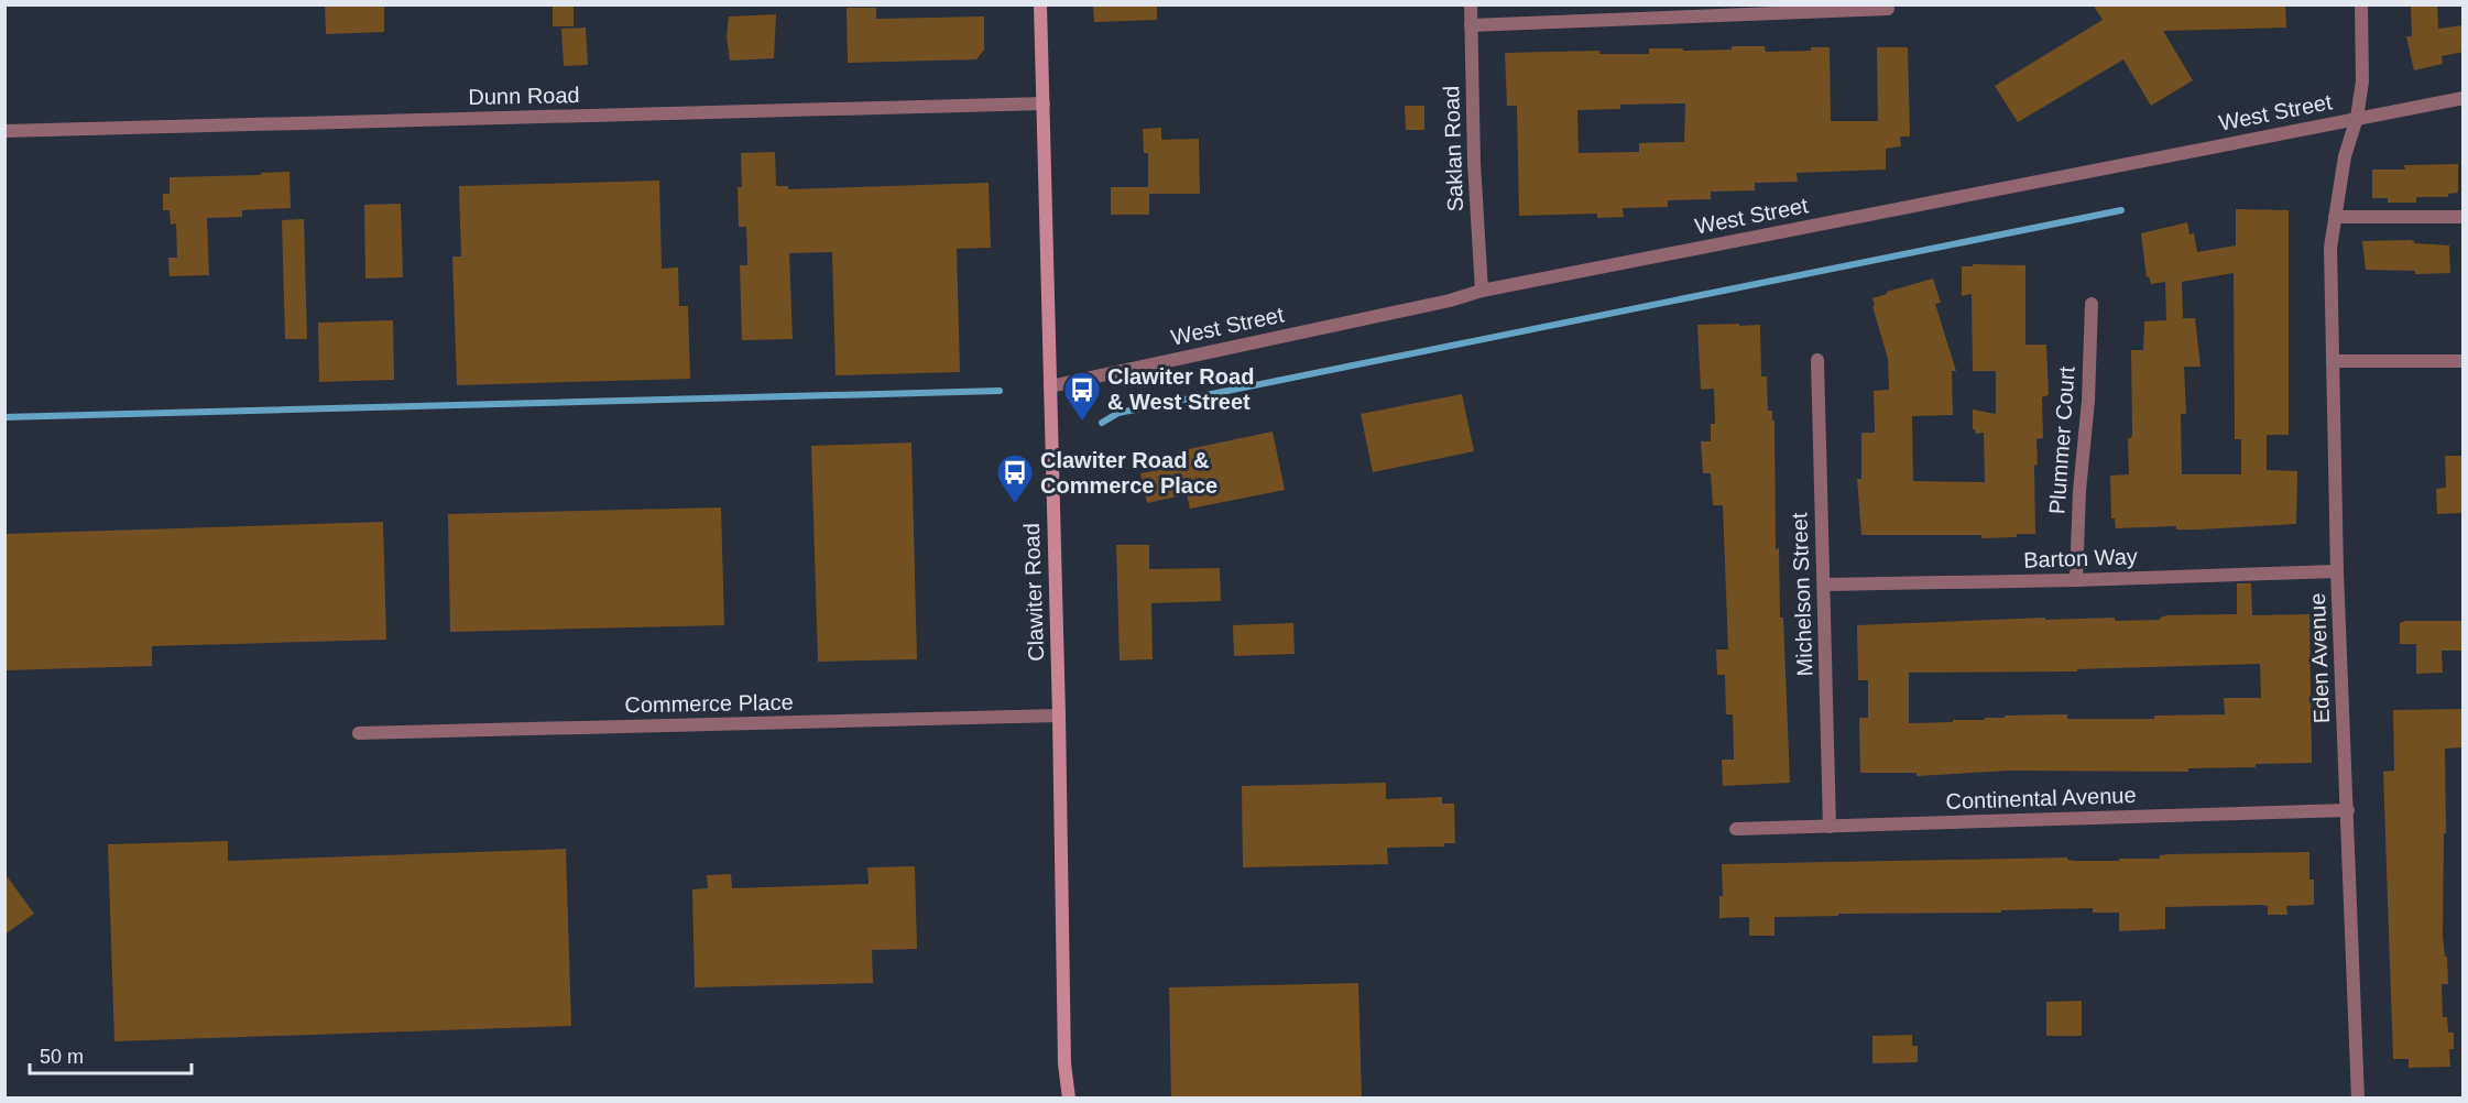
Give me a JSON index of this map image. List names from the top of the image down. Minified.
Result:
{"streets":{"main road":["Clawiter Road"],"street":["Dunn Road","West Street","Saklan Road","Plummer Court","Barton Way","Michelson Street","Eden Avenue","Commerce Place","Continental Avenue"]},"crossings":[["Dunn Road","Clawiter Road"],["West Street","Saklan Road"],["West Street","Clawiter Road"],["West Street","Eden Avenue"],["Plummer Court","Barton Way"],["Barton Way","Michelson Street"],["Barton Way","Eden Avenue"],["Clawiter Road","Commerce Place"],["Michelson Street","Continental Avenue"],["Eden Avenue","Continental Avenue"]],"places":{"bus stop":["Clawiter Road & West Street","Clawiter Road & Commerce Place"]},"scale_bar":"50 m"}
